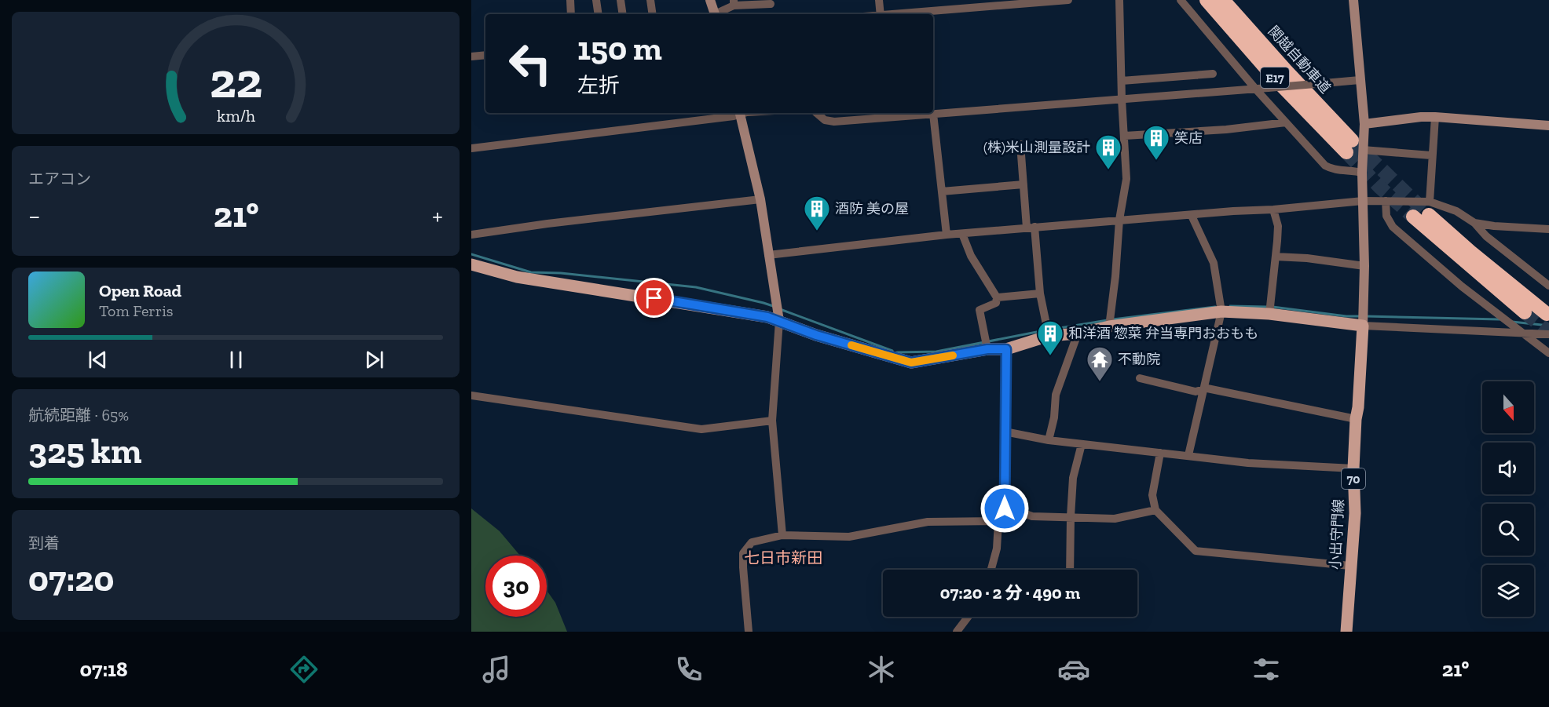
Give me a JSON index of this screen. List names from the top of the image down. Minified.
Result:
{"streets":{"highway":["関越自動車道","E17"],"main road":["70","小出守門線"]},"districts":["七日市新田"],"places":{"building":["笑店","(株)米山測量設計","酒防 美の屋","和洋酒 惣菜 弁当専門おおもも"],"temple":["不動院"]},"north":"bottom","page":{"turn":["150 m","左折"],"tile":["エアコン",["航続距離 · 65%","325 km"],["到着","07:20"]],"heat":["−","21°","+"],"song":["Open Road","Tom Ferris"],"limit":"30","trip":"07:20 · 2 分 · 490 m","tabs":["07:18","21°"],"gauge":["22","km/h"]}}
